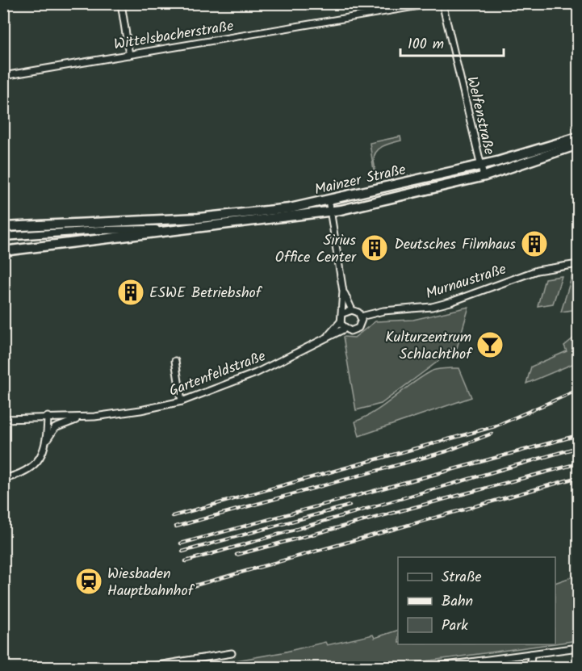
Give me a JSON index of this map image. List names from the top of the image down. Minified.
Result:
{"streets":{"main road":["Mainzer Straße"],"street":["Wittelsbacherstraße","Welfenstraße","Murnaustraße","Gartenfeldstraße"]},"crossings":[["Welfenstraße","Mainzer Straße"],["Murnaustraße","Gartenfeldstraße"]],"places":{"building":["Deutsches Filmhaus","Sirius Office Center","ESWE Betriebshof"],"bar":["Kulturzentrum Schlachthof"],"station":["Wiesbaden Hauptbahnhof"]},"legend":["Straße","Bahn","Park"],"scale_bar":"100 m"}
